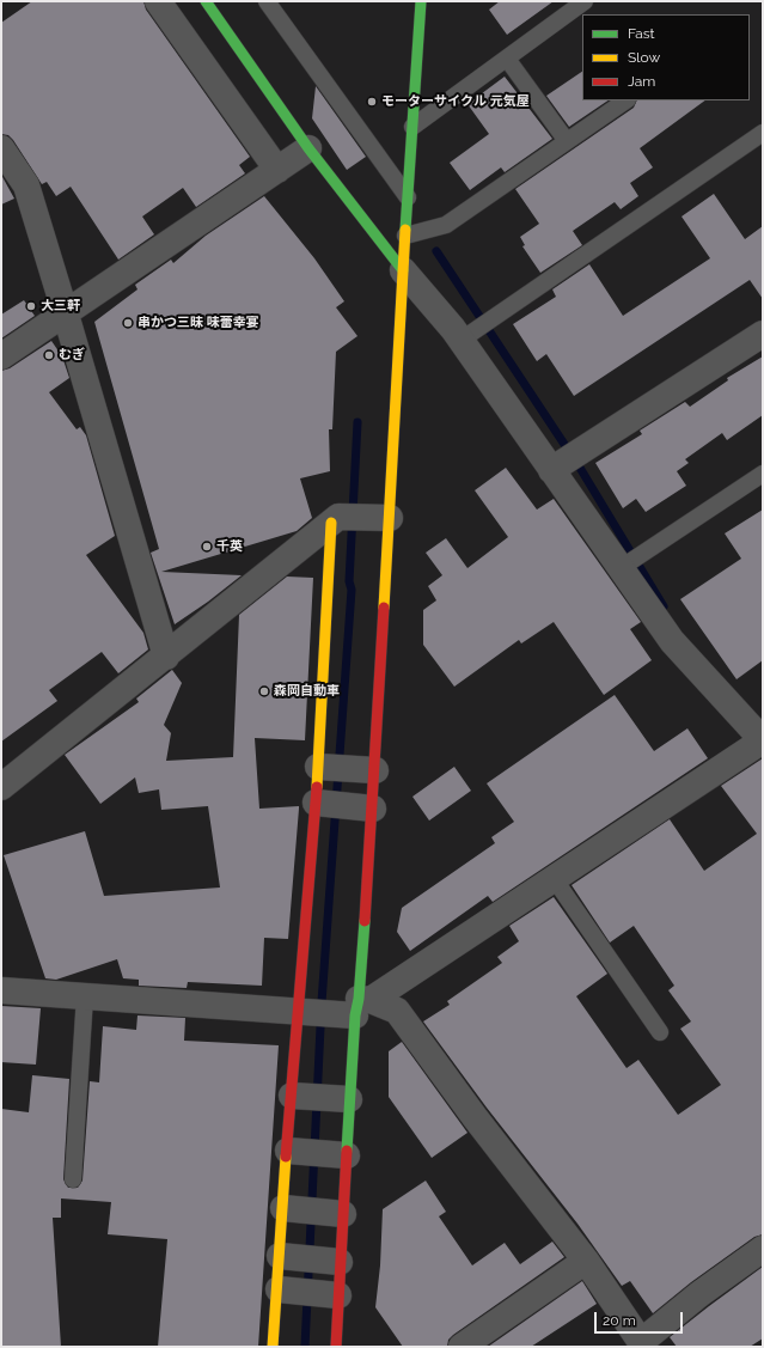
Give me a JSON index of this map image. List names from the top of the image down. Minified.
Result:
{"places":["モーターサイクル 元気屋","大三軒","串かつ三昧 味蕾幸宴","むぎ","千英","森岡自動車"],"legend":["Fast","Slow","Jam"],"scale_bar":"20 m"}
